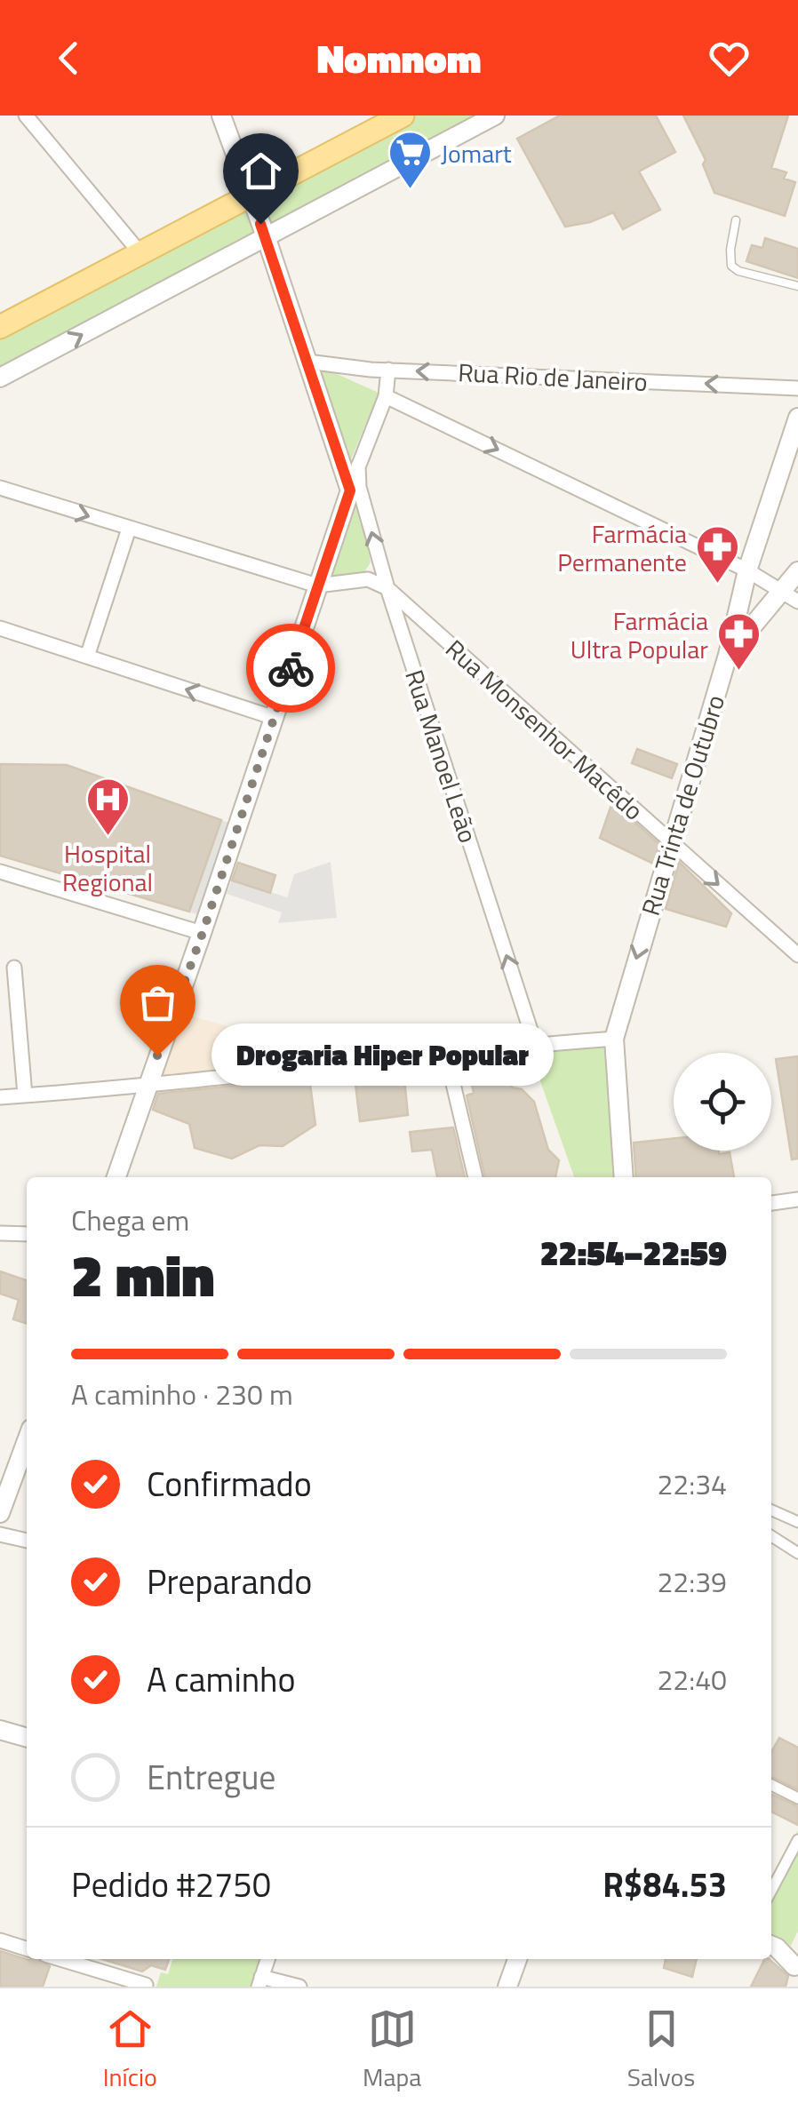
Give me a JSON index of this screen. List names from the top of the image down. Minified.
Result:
{"streets":{"street":["Rua Rio de Janeiro","Rua Monsenhor Macêdo","Rua Manoel Leão","Rua Trinta de Outubro"]},"crossings":[["Rua Monsenhor Macêdo","Rua Manoel Leão"],["Rua Monsenhor Macêdo","Rua Trinta de Outubro"]],"one_way":["Rua Manoel Leão"],"places":{"supermarket":["Jomart"],"pharmacy":["Farmácia Permanente","Farmácia Ultra Popular"],"hospital":["Hospital Regional"],"other":["Drogaria Hiper Popular"]},"page":{"header":"Nomnom","bubble":"Drogaria Hiper Popular","heading":["2 min","Chega em","22:54–22:59"],"panel":["Pedido #2750","R$84.53"],"bar":"A caminho · 230 m","list":[["Confirmado","22:34"],["Preparando","22:39"],["A caminho","22:40"],"Entregue"],"tabs":["Início","Mapa","Salvos"]}}
